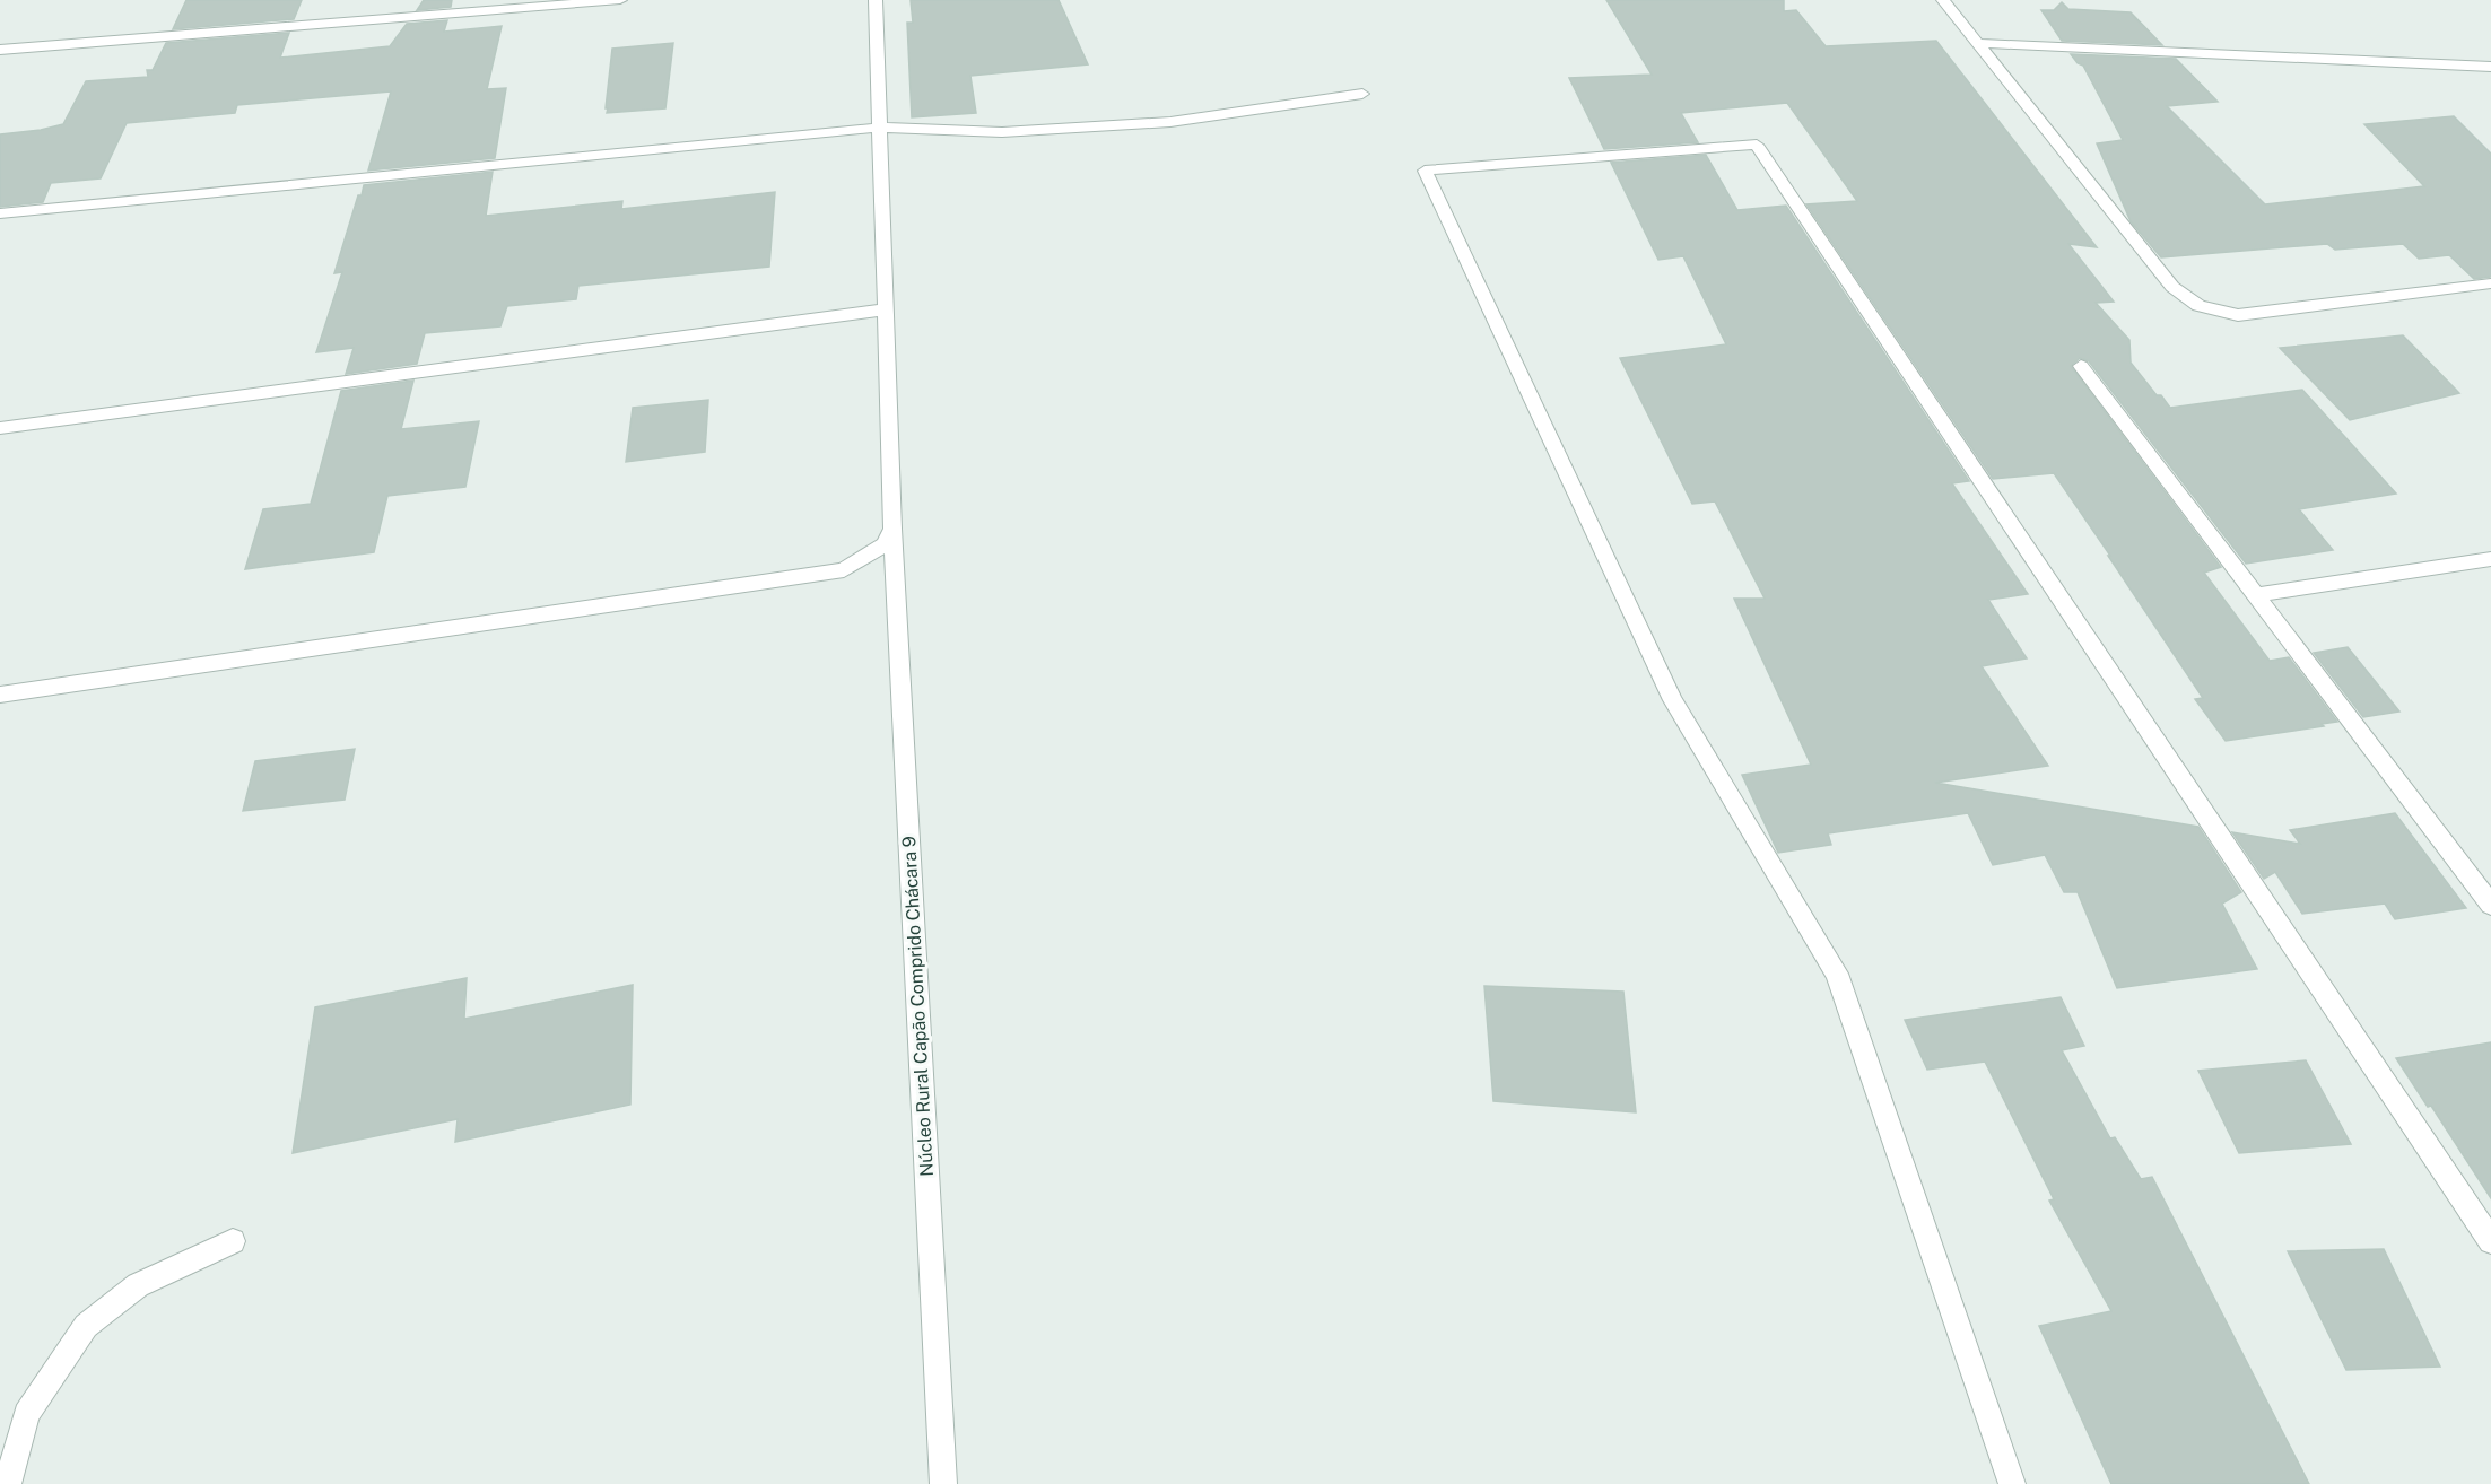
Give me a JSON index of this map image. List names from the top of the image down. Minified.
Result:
{"streets":{"street":["Núcleo Rural Capão Comprido Chácara 9"]}}
